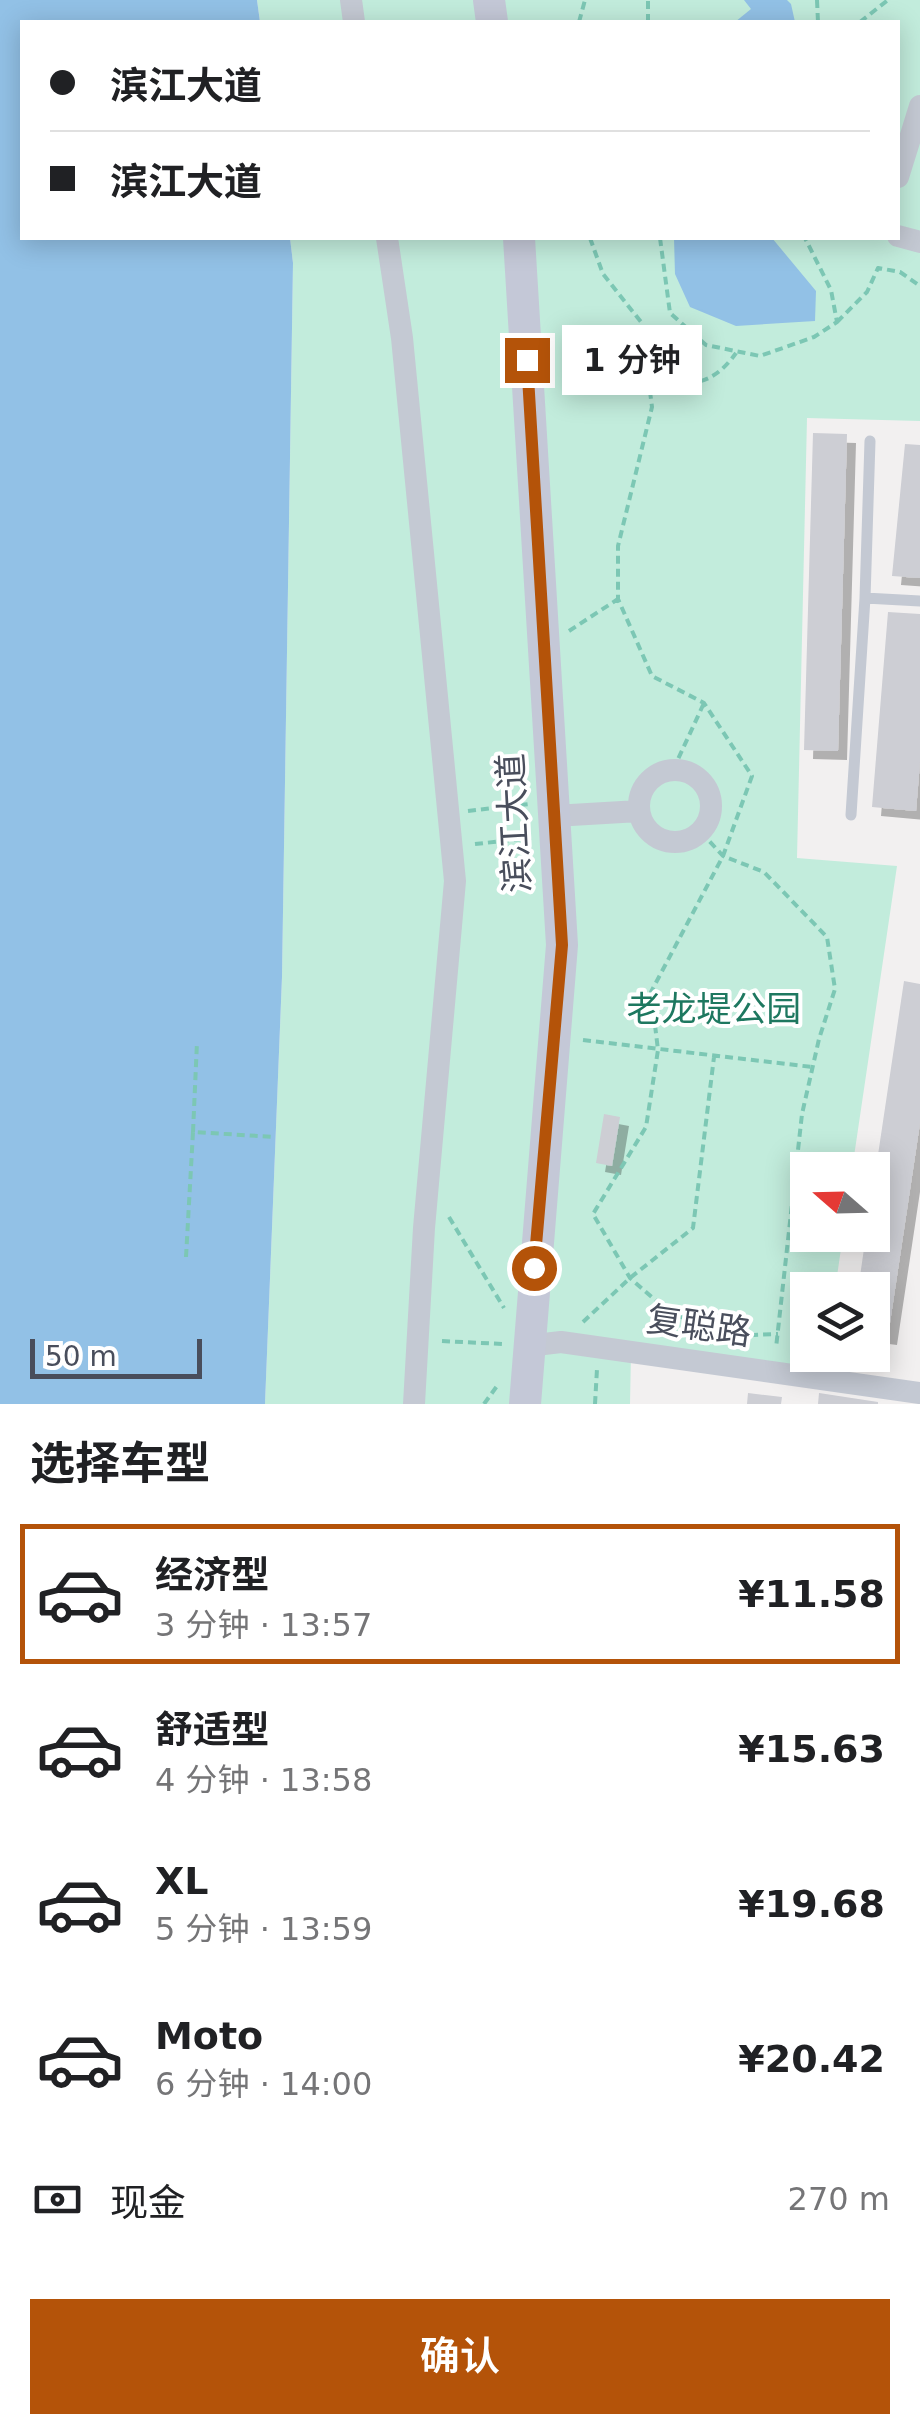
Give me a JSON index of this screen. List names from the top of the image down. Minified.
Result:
{"streets":{"street":["滨江大道","复聪路"]},"crossings":[["滨江大道","复聪路"]],"parks":["老龙堤公园"],"scale_bar":"50 m","north":"left","page":{"banner":["滨江大道","滨江大道"],"bubble":"1 分钟","scale":"50 m","heading":"选择车型","list":[{"name":"经济型","note":"3 分钟 · 13:57","value":"¥11.58"},{"name":"舒适型","note":"4 分钟 · 13:58","value":"¥15.63"},{"name":"XL","note":"5 分钟 · 13:59","value":"¥19.68"},{"name":"Moto","note":"6 分钟 · 14:00","value":"¥20.42"}],"pay":["现金","270 m"],"buttons":"确认"}}
